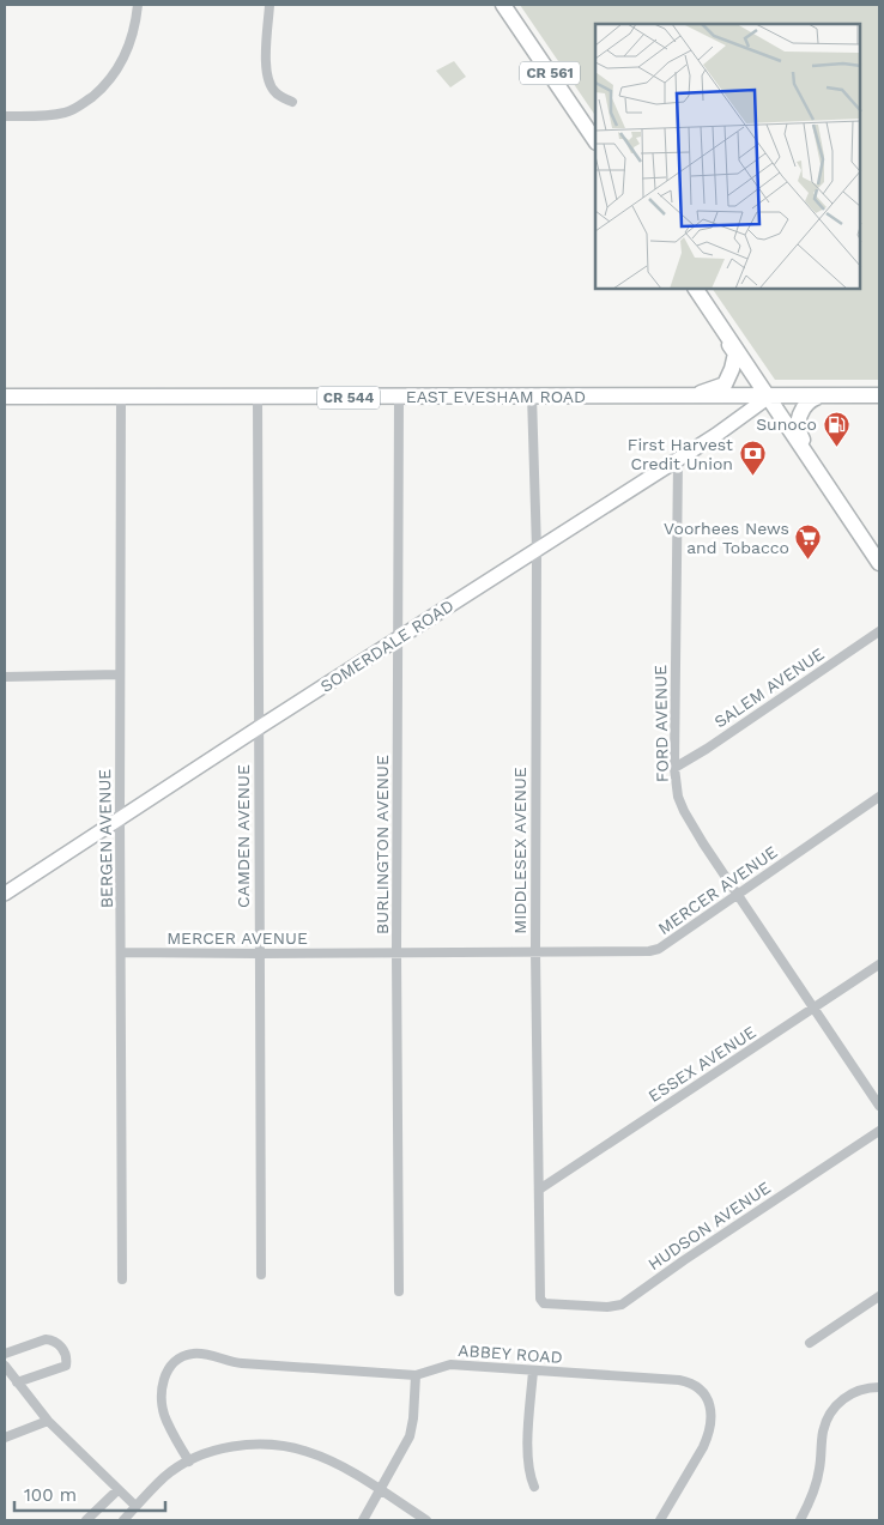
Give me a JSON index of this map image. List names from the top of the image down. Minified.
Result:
{"streets":{"main road":["CR 561","EAST EVESHAM ROAD","CR 544","SOMERDALE ROAD"],"street":["SALEM AVENUE","FORD AVENUE","CAMDEN AVENUE","BERGEN AVENUE","BURLINGTON AVENUE","MIDDLESEX AVENUE","MERCER AVENUE","ESSEX AVENUE","HUDSON AVENUE","ABBEY ROAD"]},"crossings":[["EAST EVESHAM ROAD","SOMERDALE ROAD"],["EAST EVESHAM ROAD","CAMDEN AVENUE"],["EAST EVESHAM ROAD","BERGEN AVENUE"],["EAST EVESHAM ROAD","BURLINGTON AVENUE"],["EAST EVESHAM ROAD","MIDDLESEX AVENUE"],["SOMERDALE ROAD","FORD AVENUE"],["SOMERDALE ROAD","CAMDEN AVENUE"],["SOMERDALE ROAD","BERGEN AVENUE"],["SOMERDALE ROAD","BURLINGTON AVENUE"],["SOMERDALE ROAD","MIDDLESEX AVENUE"],["SALEM AVENUE","FORD AVENUE"],["FORD AVENUE","MERCER AVENUE"],["FORD AVENUE","ESSEX AVENUE"],["CAMDEN AVENUE","MERCER AVENUE"],["BERGEN AVENUE","MERCER AVENUE"],["BURLINGTON AVENUE","MERCER AVENUE"],["MIDDLESEX AVENUE","MERCER AVENUE"],["MIDDLESEX AVENUE","ESSEX AVENUE"],["MIDDLESEX AVENUE","HUDSON AVENUE"]],"places":{"fuel station":["Sunoco"],"bank":["First Harvest Credit Union"],"supermarket":["Voorhees News and Tobacco"]},"scale_bar":"100 m"}
